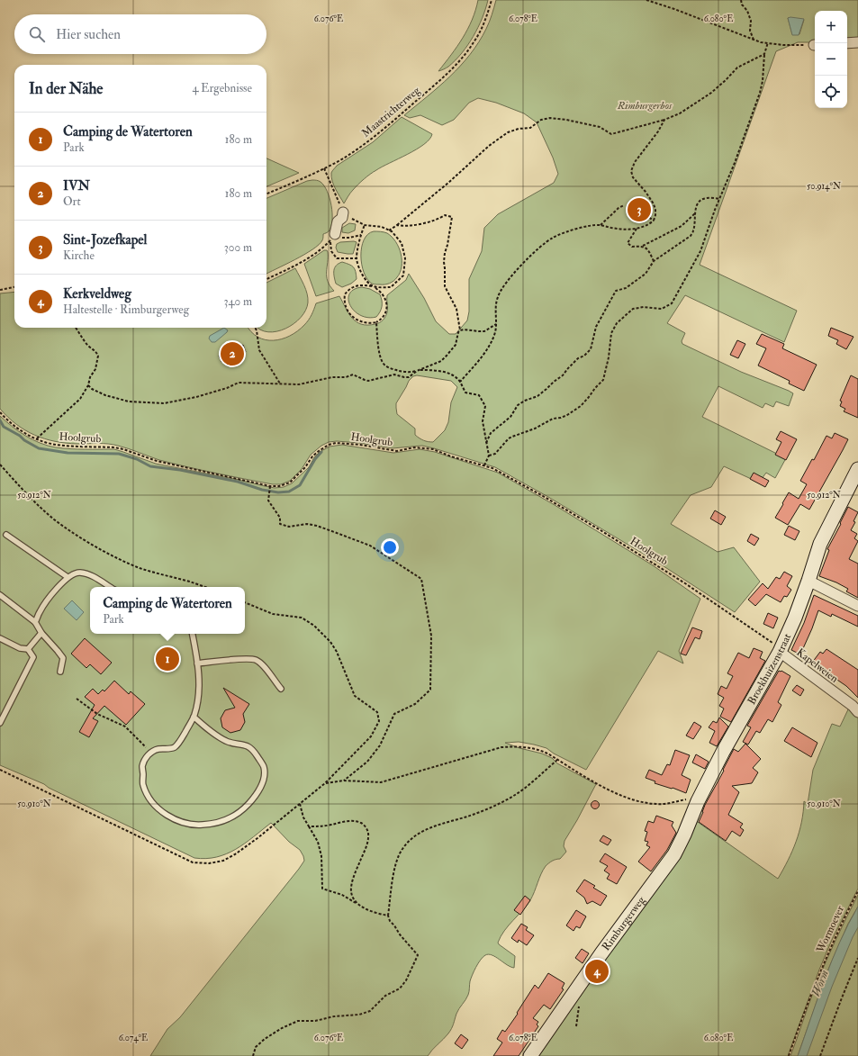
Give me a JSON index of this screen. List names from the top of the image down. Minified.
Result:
{"streets":{"street":["Kapelweien","Broekhuizenstraat","Rimburgerweg"],"path":["Maastrichterweg","Hoolgrub","Wormoever"]},"crossings":[["Hoolgrub","Kapelweien"],["Hoolgrub","Broekhuizenstraat"],["Kapelweien","Broekhuizenstraat"],["Broekhuizenstraat","Rimburgerweg"]],"water":["Worm"],"parks":["Rimburgerbos"],"page":{"map_buttons":["+","−"],"search":"Hier suchen","heading":["In der Nähe","4 Ergebnisse"],"list":[{"mark":"1","name":"Camping de Watertoren","note":"Park","value":"180 m"},{"mark":"2","name":"IVN","note":"Ort","value":"180 m"},{"mark":"3","name":"Sint-Jozefkapel","note":"Kirche","value":"300 m"},{"mark":"4","name":"Kerkveldweg","note":"Haltestelle · Rimburgerweg","value":"340 m"}],"pins":["3","2","1","4"],"popup":["Camping de Watertoren","Park"]},"coordinates":["6.076°E","6.078°E","6.080°E","50.914°N","50.912°N","50.910°N","6.074°E"]}
